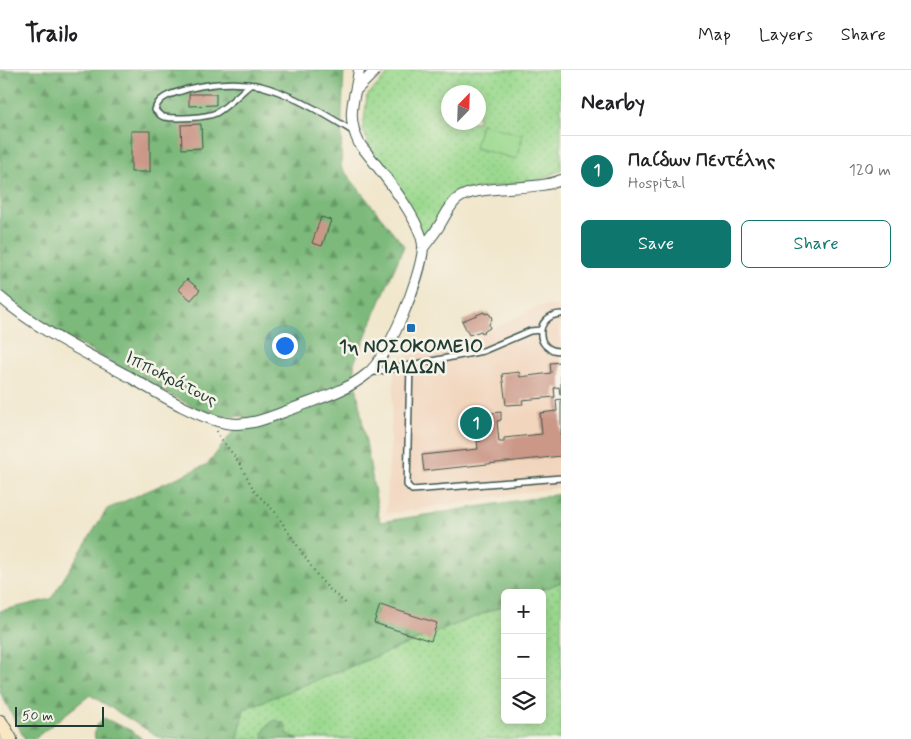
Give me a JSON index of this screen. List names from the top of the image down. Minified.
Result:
{"streets":{"street":["Ιπποκράτους"]},"places":{"transit":["1η ΝΟΣΟΚΟΜΕΙΟ ΠΑΙΔΩΝ"]},"scale_bar":"50 m","north":"top right","page":{"header":"Trailo","nav":["Map","Layers","Share"],"heading":"Nearby","list":[{"mark":"1","name":"Παίδων Πεντέλης","note":"Hospital","value":"120 m"}],"buttons":["Save","Share"],"pins":"1","map_buttons":["+","−"],"scale":"50 m"}}
